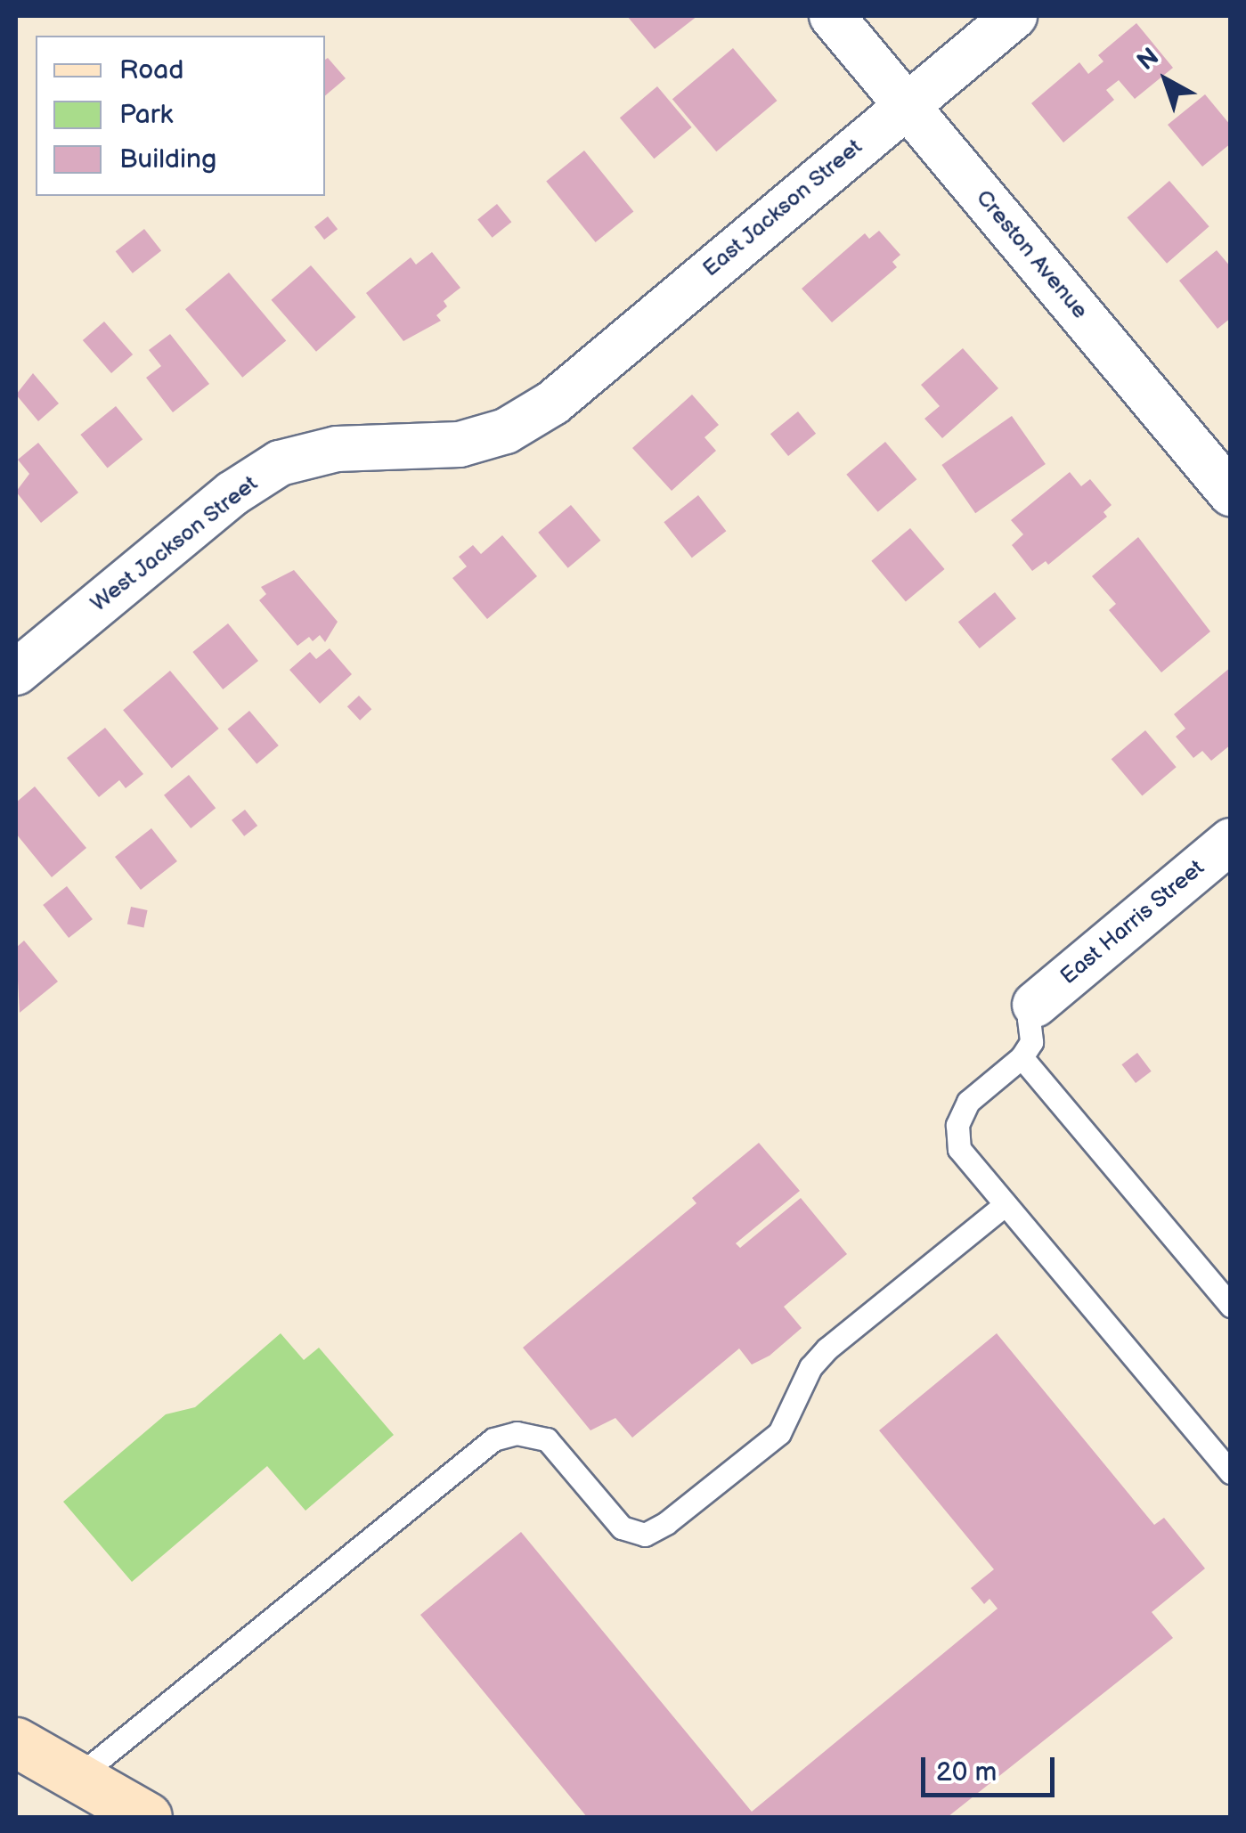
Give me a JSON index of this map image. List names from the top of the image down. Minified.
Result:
{"streets":{"street":["East Jackson Street","Creston Avenue","West Jackson Street","East Harris Street"]},"crossings":[["East Jackson Street","Creston Avenue"],["East Jackson Street","West Jackson Street"]],"legend":["Road","Park","Building"],"scale_bar":"20 m","north":"top left"}
